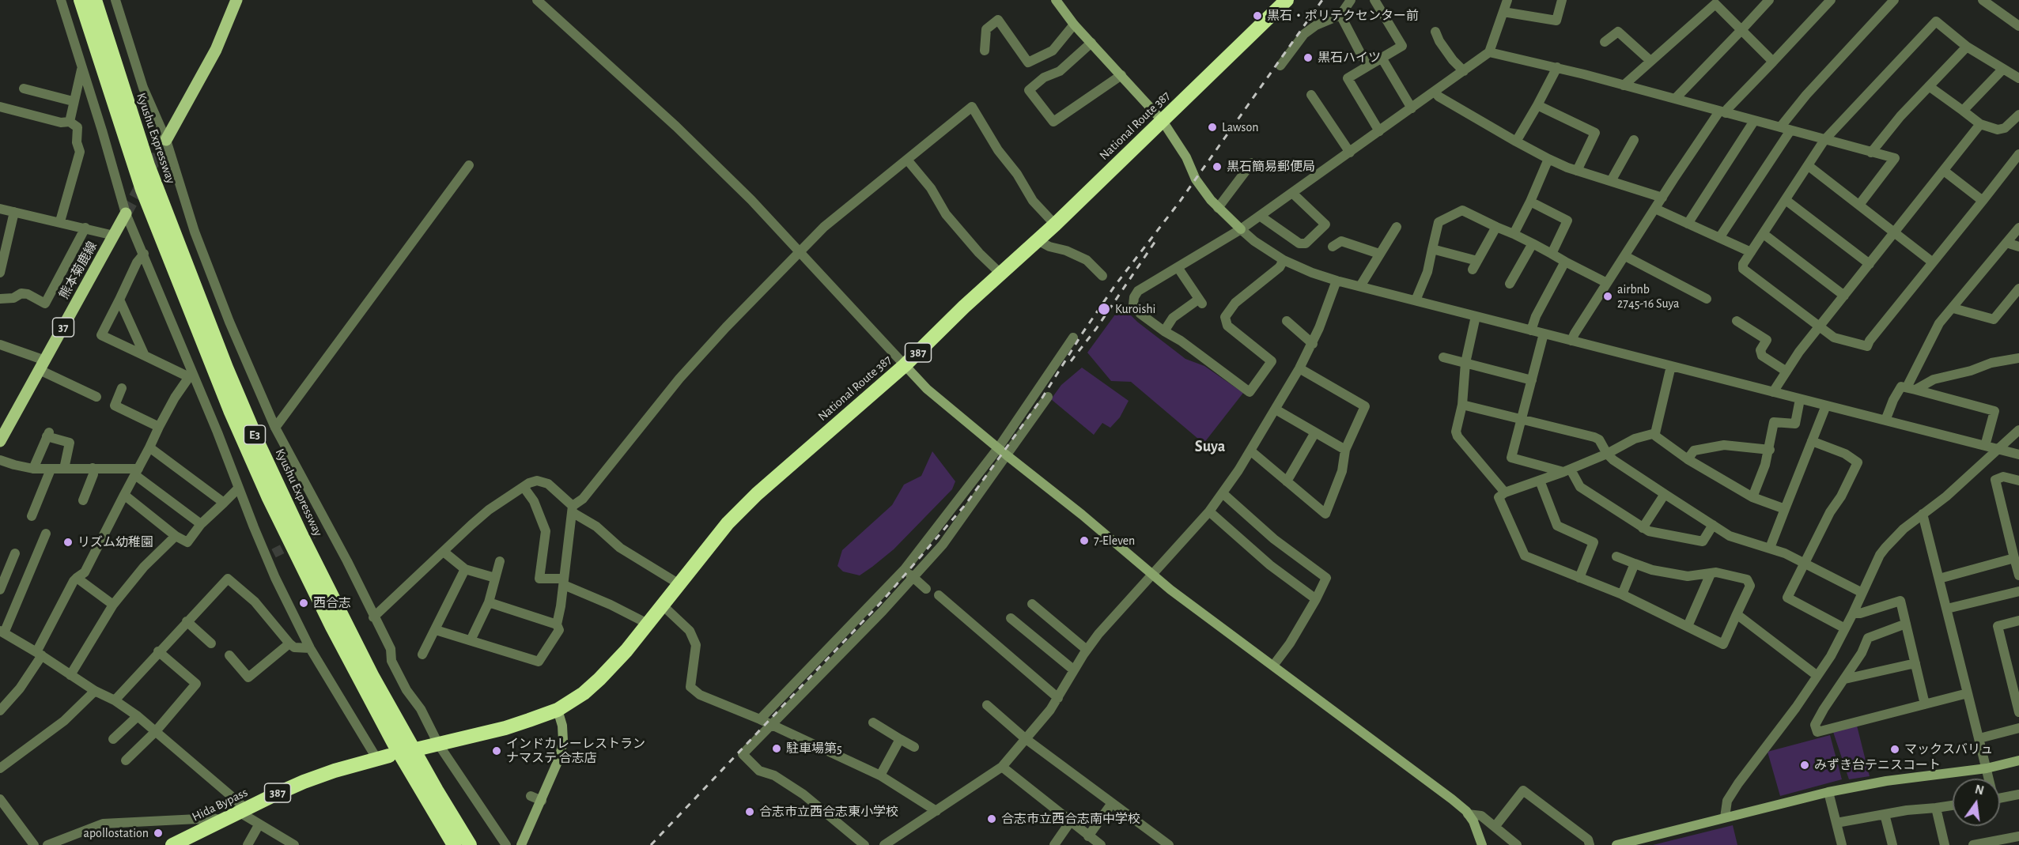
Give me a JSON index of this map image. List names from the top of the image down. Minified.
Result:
{"streets":{"highway":["National Route 387","Kyushu Expressway","387","E3","Hida Bypass"],"main road":["熊本菊鹿線","37"]},"crossings":[["National Route 387","387"]],"districts":["Suya"],"places":["黒石・ポリテクセンター前","黒石ハイツ","Lawson","黒石簡易郵便局","airbnb 2745-16 Suya","Kuroishi","7-Eleven","リズム幼稚園","西合志","駐車場第5","マックスバリュ","インドカレーレストラン ナマステ 合志店","みずき台テニスコート","合志市立西合志東小学校","合志市立西合志南中学校","apollostation"],"north":"top"}
